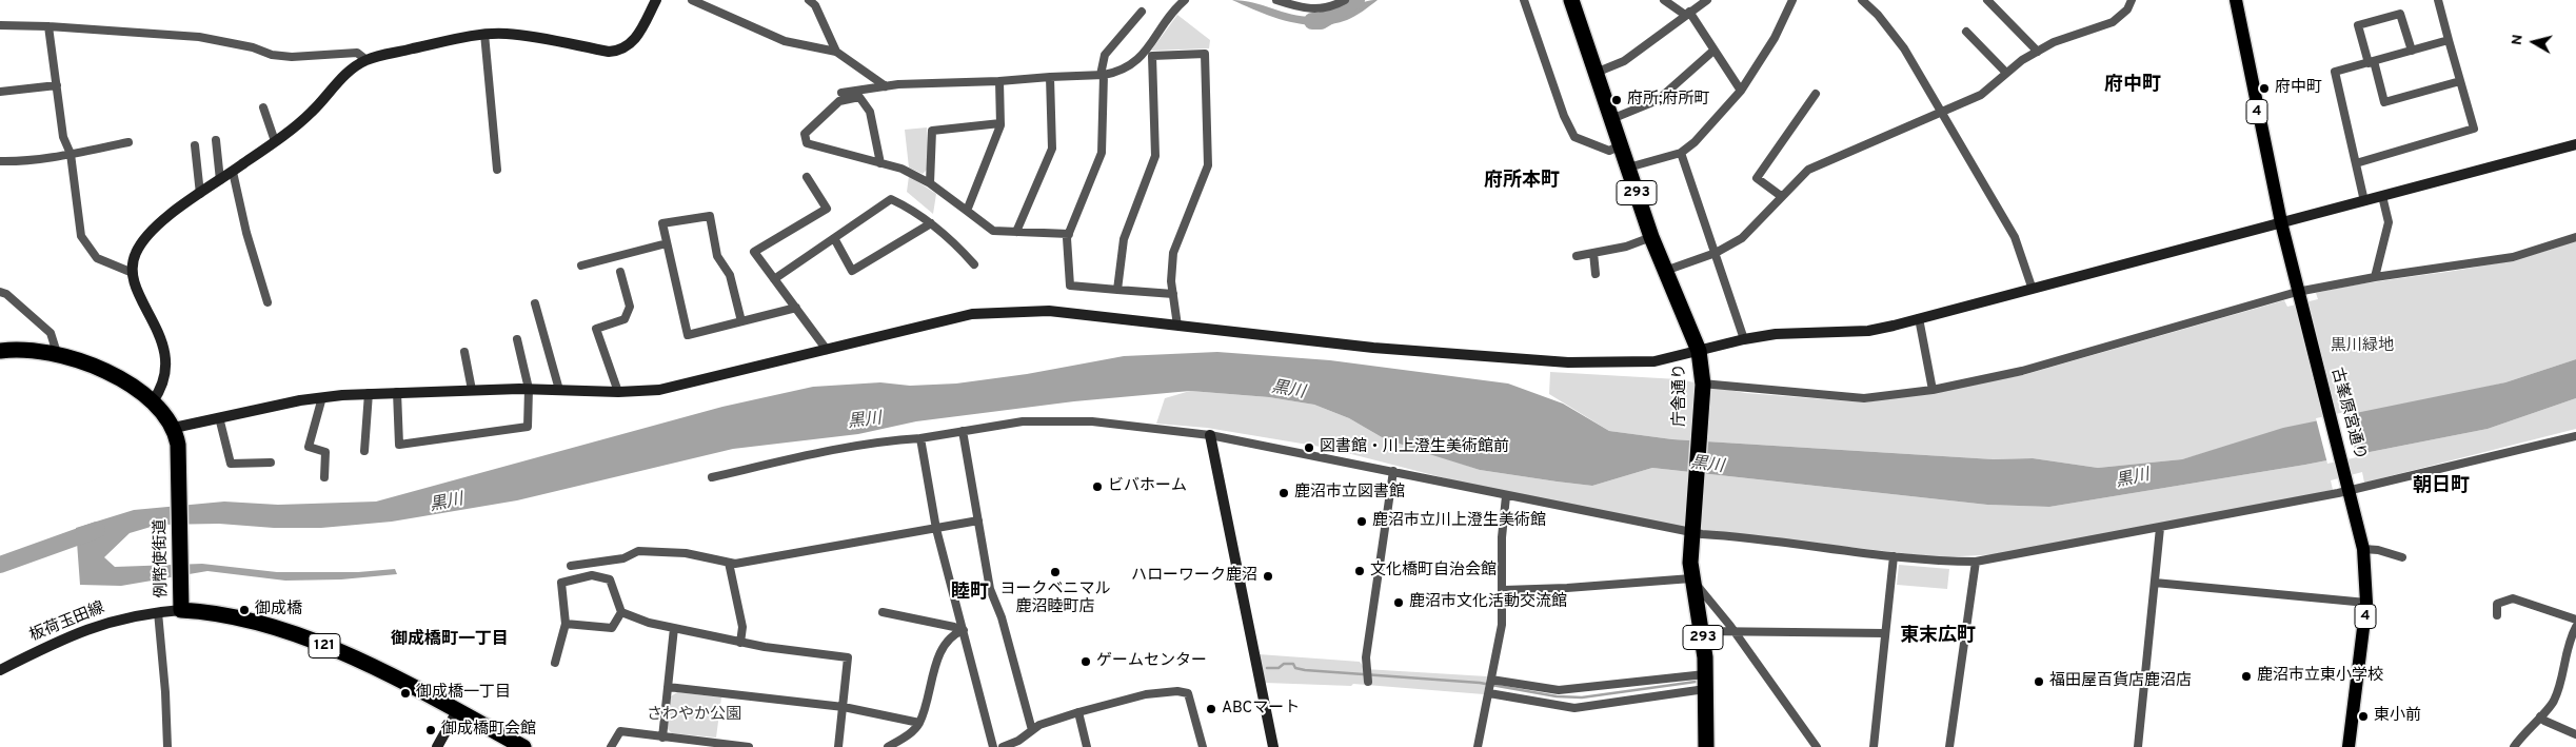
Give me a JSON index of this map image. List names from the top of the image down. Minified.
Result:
{"streets":{"highway":["293","庁舎通り","例幣使街道","121"],"main road":["4","古峯原宮通り"],"street":["板荷玉田線"]},"crossings":[["例幣使街道","板荷玉田線"]],"districts":["府中町","府所本町","朝日町","睦町","東末広町","御成橋町一丁目"],"water":["黒川"],"parks":["黒川緑地","さわやか公園"],"places":["府中町","府所;府所町","図書館・川上澄生美術館前","ビバホーム","鹿沼市立図書館","鹿沼市立川上澄生美術館","文化橋町自治会館","ヨークベニマル 鹿沼睦町店","ハローワーク鹿沼","鹿沼市文化活動交流館","御成橋","ゲームセンター","鹿沼市立東小学校","福田屋百貨店鹿沼店","御成橋一丁目","ABCマート","東小前","御成橋町会館"],"north":"left"}
